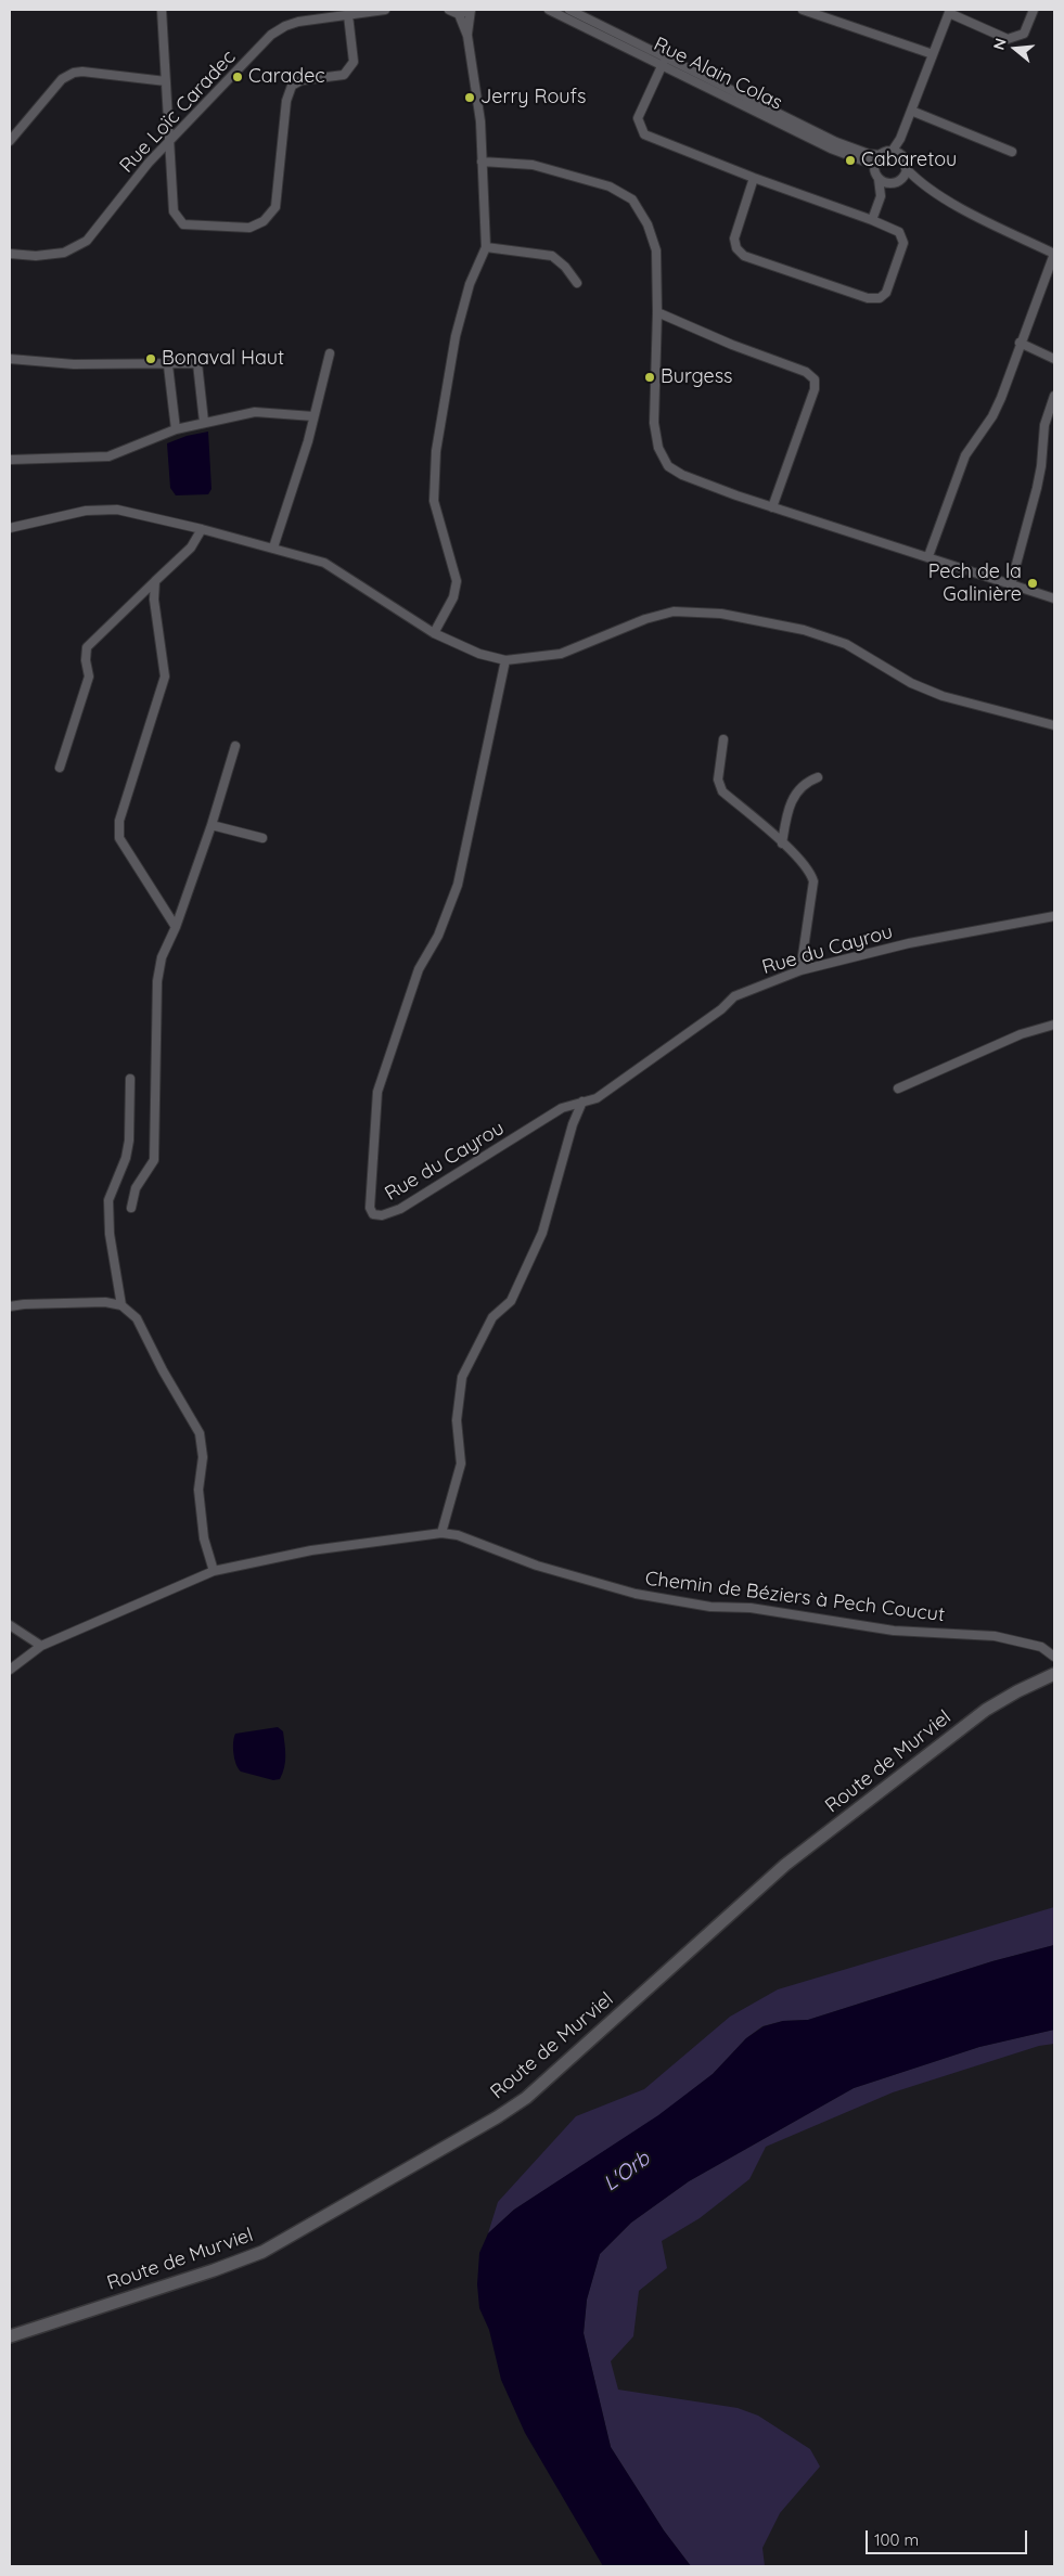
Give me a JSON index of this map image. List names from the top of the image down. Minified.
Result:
{"streets":{"main road":["Route de Murviel"],"street":["Rue Alain Colas","Rue Loïc Caradec","Rue du Cayrou","Chemin de Béziers à Pech Coucut"]},"water":["L'Orb"],"places":["Caradec","Jerry Roufs","Cabaretou","Bonaval Haut","Burgess","Pech de la Galinière"],"scale_bar":"100 m","north":"left"}
